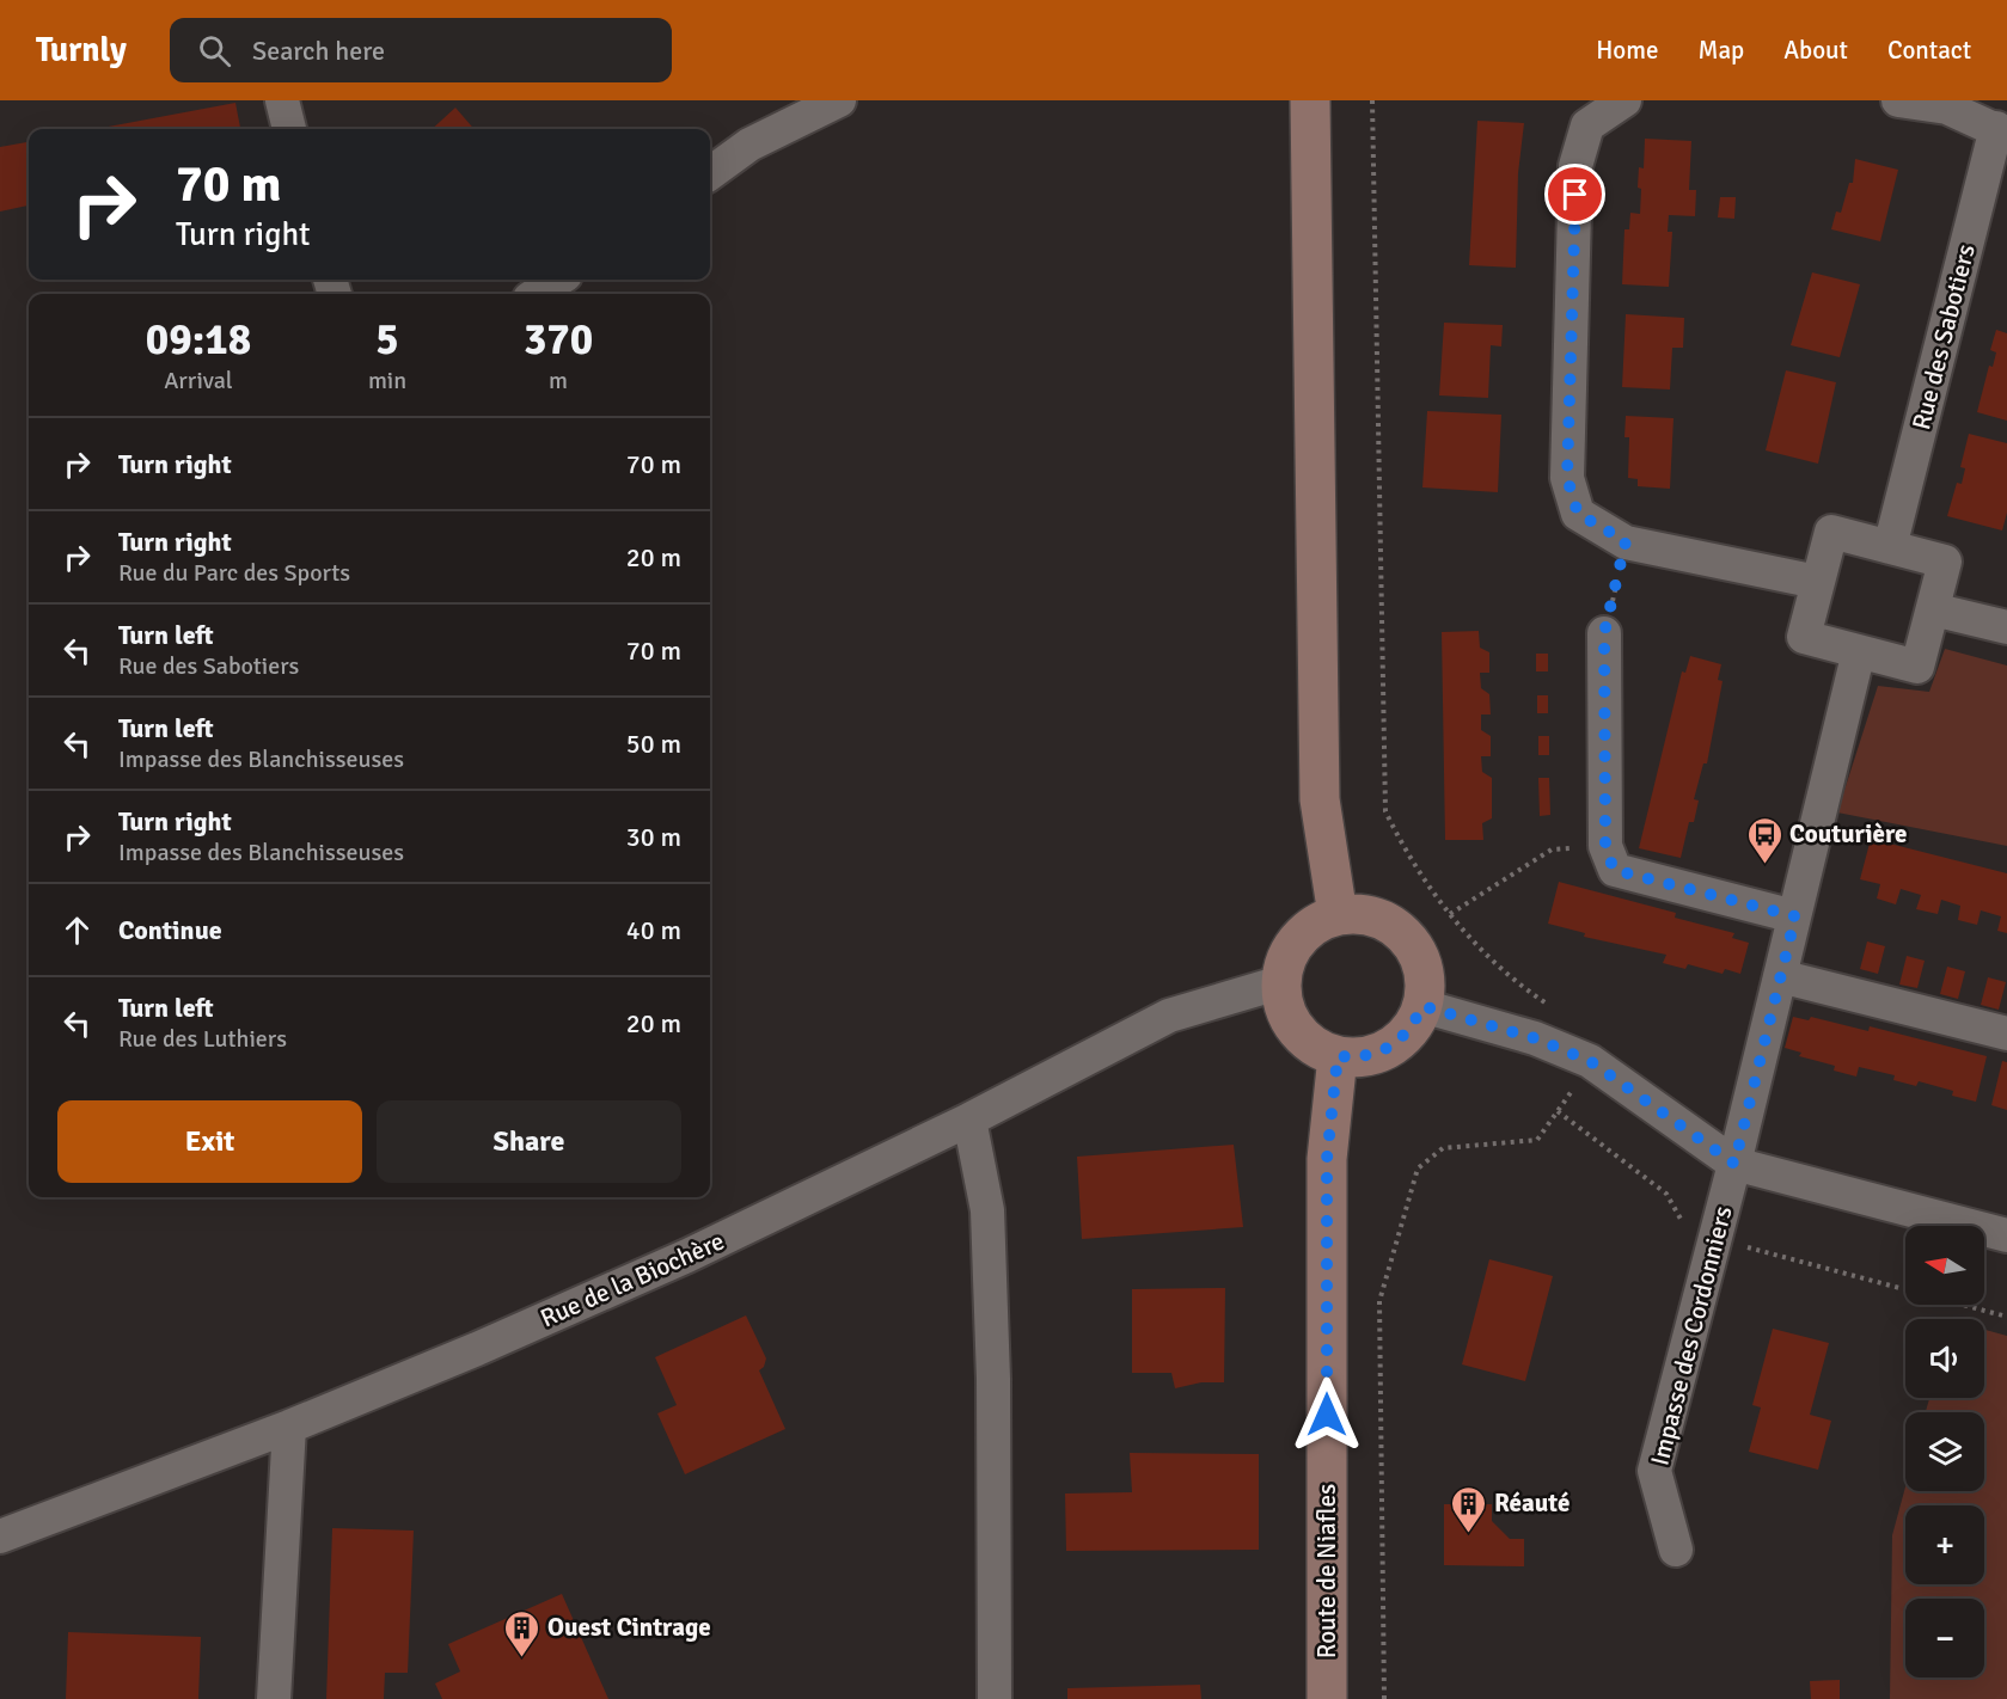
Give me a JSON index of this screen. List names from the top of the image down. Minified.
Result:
{"streets":{"street":["Rue des Sabotiers","Rue de la Biochère","Impasse des Cordonniers","Route de Niafles"]},"crossings":[["Rue de la Biochère","Route de Niafles"]],"places":{"bus stop":["Couturière"],"building":["Réauté","Ouest Cintrage"]},"north":"left","page":{"header":"Turnly","search":"Search here","nav":["Home","Map","About","Contact"],"turn":["70 m","Turn right"],"eta":["09:18","Arrival","5","min","370","m"],"list":[{"name":"Turn right","value":"70 m"},{"name":"Turn right","note":"Rue du Parc des Sports","value":"20 m"},{"name":"Turn left","note":"Rue des Sabotiers","value":"70 m"},{"name":"Turn left","note":"Impasse des Blanchisseuses","value":"50 m"},{"name":"Turn right","note":"Impasse des Blanchisseuses","value":"30 m"},{"name":"Continue","value":"40 m"},{"name":"Turn left","note":"Rue des Luthiers","value":"20 m"}],"buttons":["Exit","Share"],"map_buttons":["+","−"]}}
